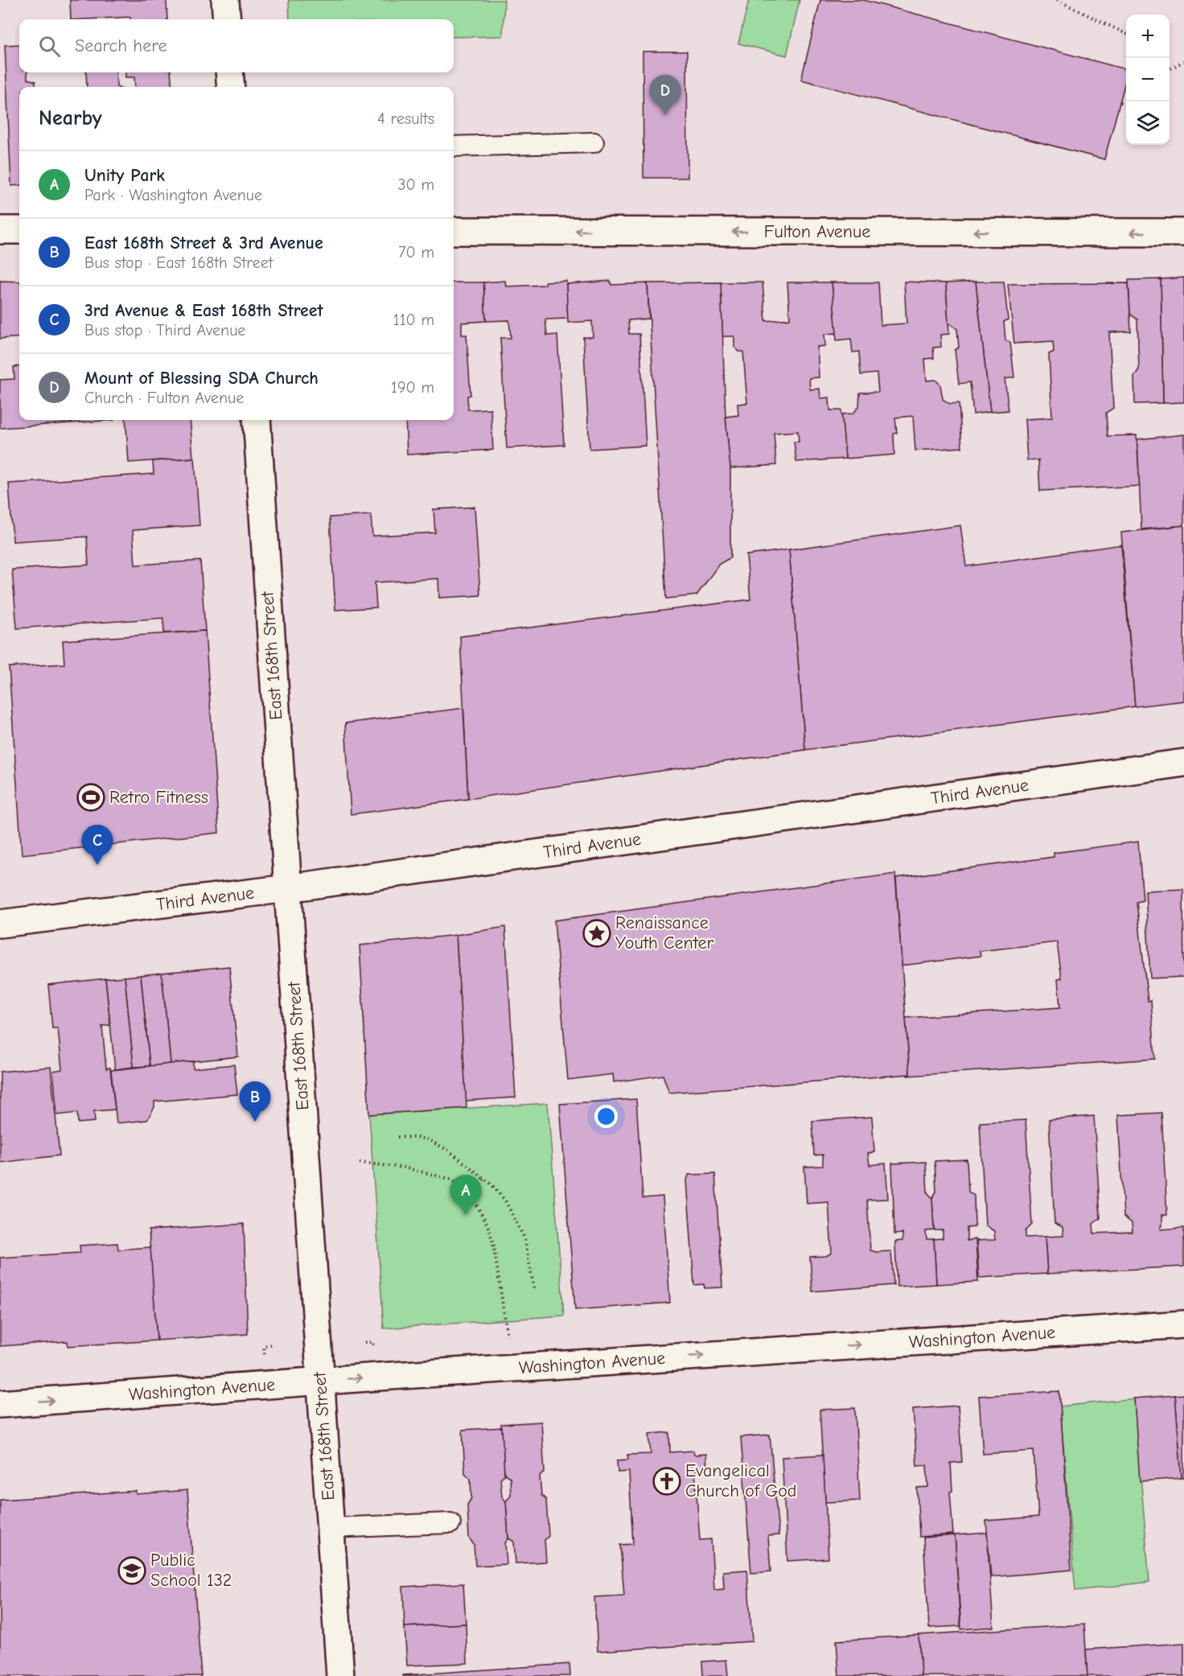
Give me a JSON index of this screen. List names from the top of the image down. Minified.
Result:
{"streets":{"street":["Fulton Avenue","East 168th Street","Third Avenue","Washington Avenue"]},"crossings":[["East 168th Street","Third Avenue"],["East 168th Street","Washington Avenue"]],"one_way":["Fulton Avenue","Washington Avenue"],"places":{"sports":["Retro Fitness"],"place":["Renaissance Youth Center"],"church":["Evangelical Church of God"],"school or university":["Public School 132"]},"page":{"map_buttons":["+","−"],"search":"Search here","pins":["D","C","B","A"],"heading":["Nearby","4 results"],"list":[{"mark":"A","name":"Unity Park","note":"Park · Washington Avenue","value":"30 m"},{"mark":"B","name":"East 168th Street & 3rd Avenue","note":"Bus stop · East 168th Street","value":"70 m"},{"mark":"C","name":"3rd Avenue & East 168th Street","note":"Bus stop · Third Avenue","value":"110 m"},{"mark":"D","name":"Mount of Blessing SDA Church","note":"Church · Fulton Avenue","value":"190 m"}]}}
